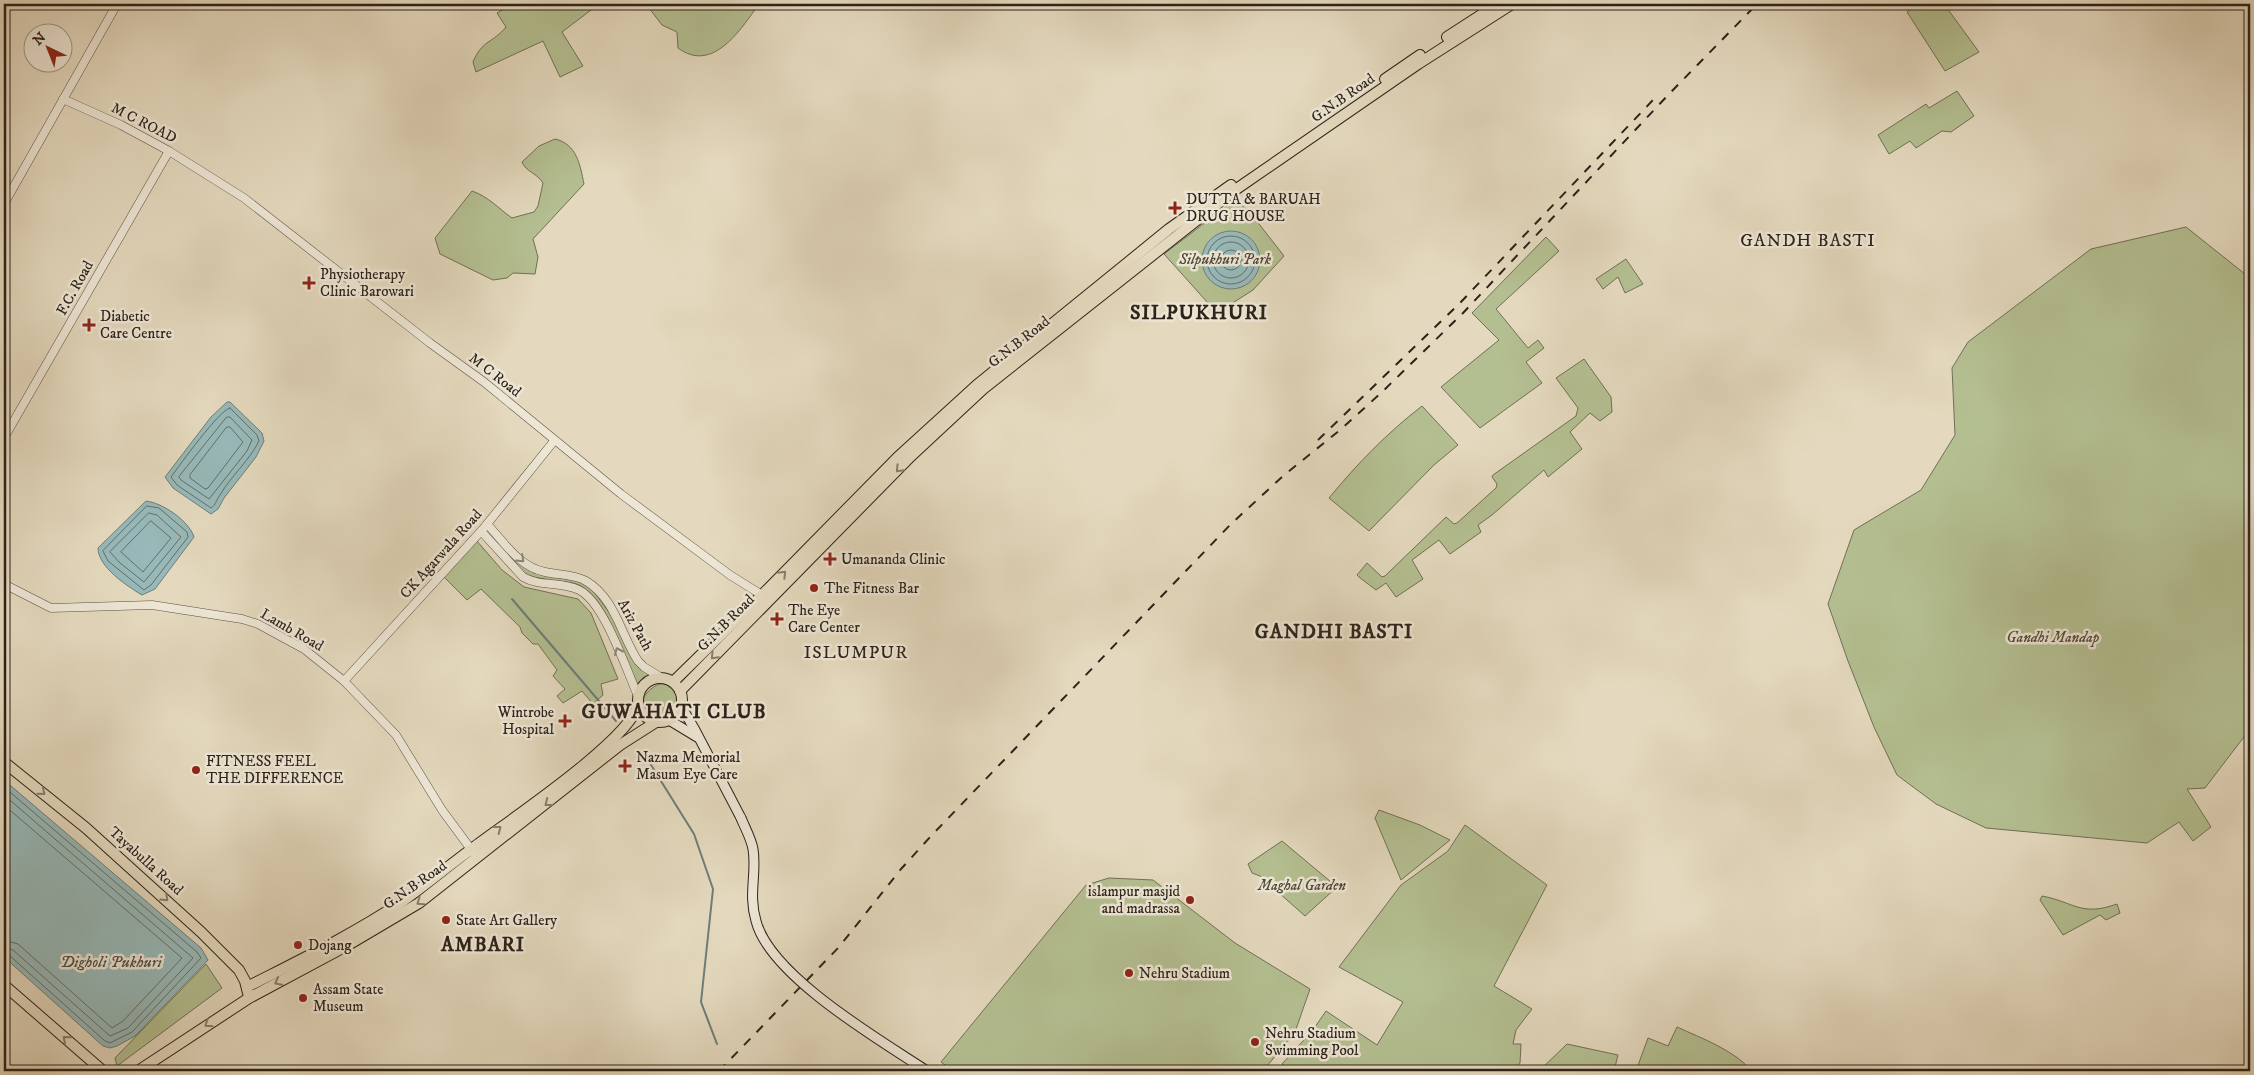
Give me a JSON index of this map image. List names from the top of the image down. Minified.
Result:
{"streets":{"main road":["G.N.B Road","Tayabulla Road"],"street":["M C ROAD","F.C. Road","M C Road","CK Agarwala Road","Ariz Path","Lamb Road"]},"crossings":[["G.N.B Road","M C Road"],["G.N.B Road","Ariz Path"],["G.N.B Road","Lamb Road"],["G.N.B Road","Tayabulla Road"],["M C ROAD","F.C. Road"],["M C ROAD","M C Road"],["M C Road","CK Agarwala Road"],["CK Agarwala Road","Ariz Path"],["CK Agarwala Road","Lamb Road"]],"one_way":["Tayabulla Road"],"districts":["GANDH BASTI","SILPUKHURI","GANDHI BASTI","ISLUMPUR","GUWAHATI CLUB","AMBARI"],"water":["Digholi Pukhuri"],"parks":["Silpukhuri Park","Gandhi Mandap","Maghal Garden"],"places":{"health":["DUTTA & BARUAH DRUG HOUSE","Physiotherapy Clinic Barowari","Diabetic Care Centre","Umananda Clinic","The Eye Care Center","Wintrobe Hospital","Nazma Memorial Masum Eye Care"],"other":["The Fitness Bar","FITNESS FEEL THE DIFFERENCE","islampur masjid and madrassa","State Art Gallery","Dojang","Nehru Stadium","Assam State Museum","Nehru Stadium Swimming Pool"]},"north":"top left"}
